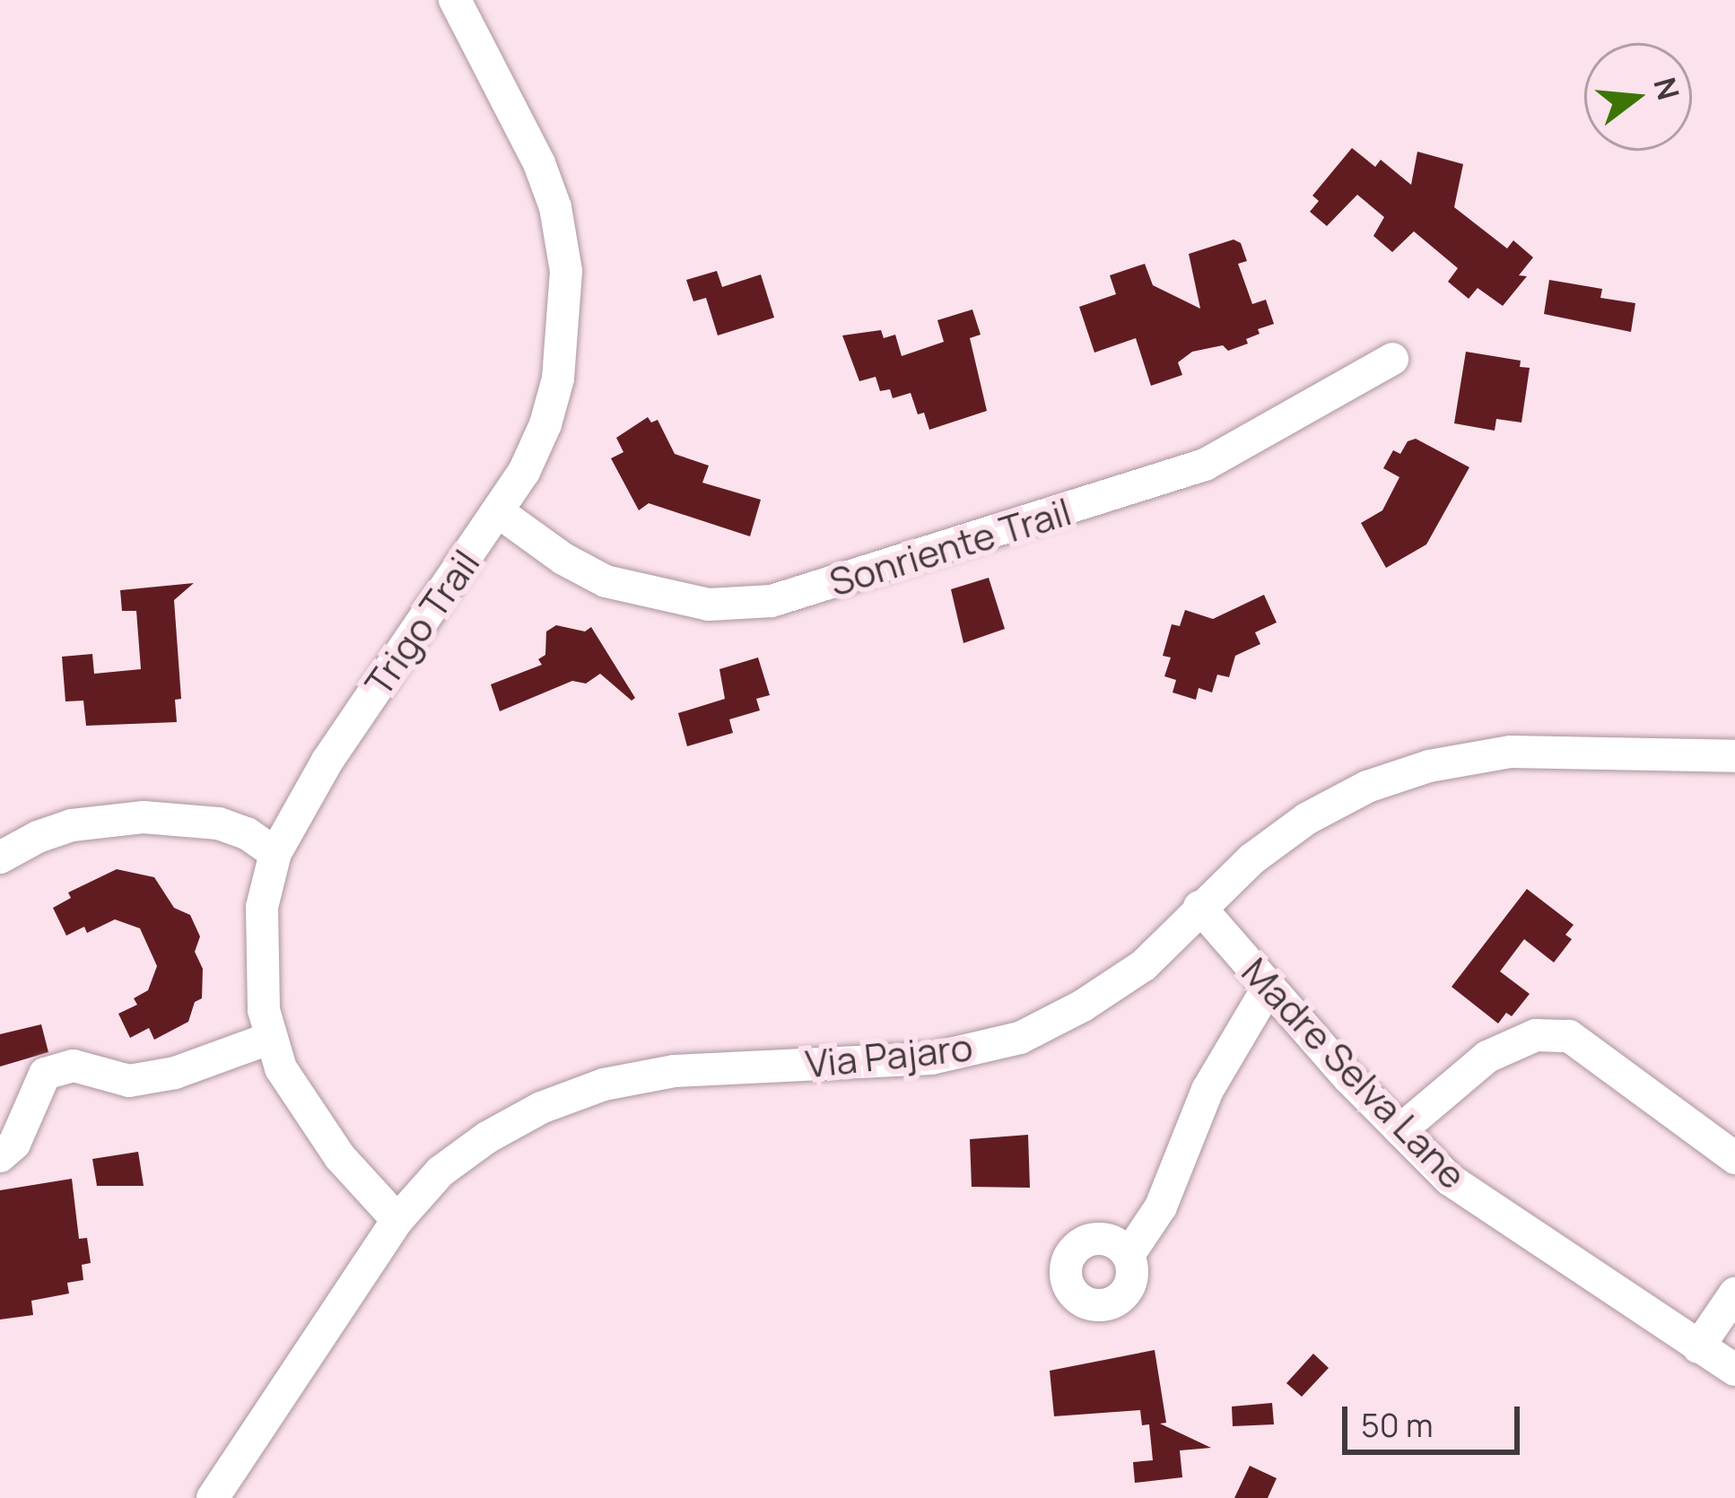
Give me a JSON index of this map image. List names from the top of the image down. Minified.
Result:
{"streets":{"street":["Sonriente Trail","Trigo Trail","Via Pajaro","Madre Selva Lane"]},"crossings":[["Sonriente Trail","Trigo Trail"],["Trigo Trail","Via Pajaro"],["Via Pajaro","Madre Selva Lane"]],"scale_bar":"50 m","north":"right"}
